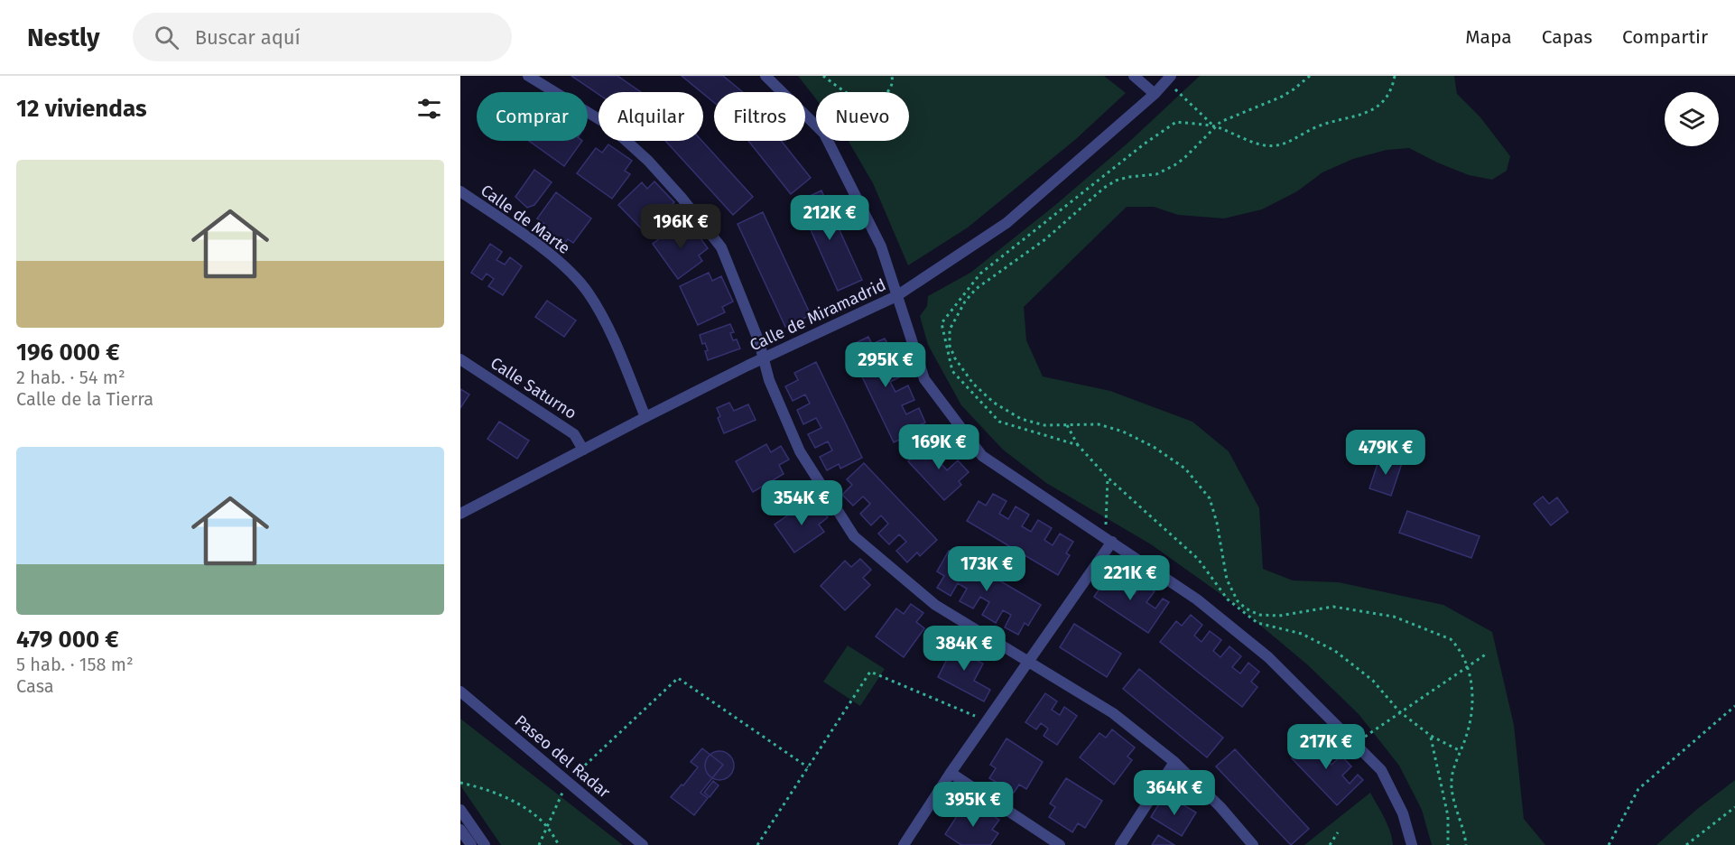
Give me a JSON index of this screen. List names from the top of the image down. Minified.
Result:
{"streets":{"street":["Calle de Marte","Calle de Miramadrid","Calle Saturno","Paseo del Radar"]},"crossings":[["Calle de Marte","Calle de Miramadrid"],["Calle de Miramadrid","Calle Saturno"]],"page":{"header":"Nestly","search":"Buscar aquí","nav":["Mapa","Capas","Compartir"],"heading":"12 viviendas","chip":["Comprar","Alquilar","Filtros","Nuevo"],"list":[{"name":"196 000 €","note":"2 hab. · 54 m² · Calle de la Tierra"},{"name":"479 000 €","note":"5 hab. · 158 m² · Casa"}],"price":["212K €","196K €","295K €","169K €","479K €","354K €","173K €","221K €","384K €","217K €","364K €","395K €"]}}
